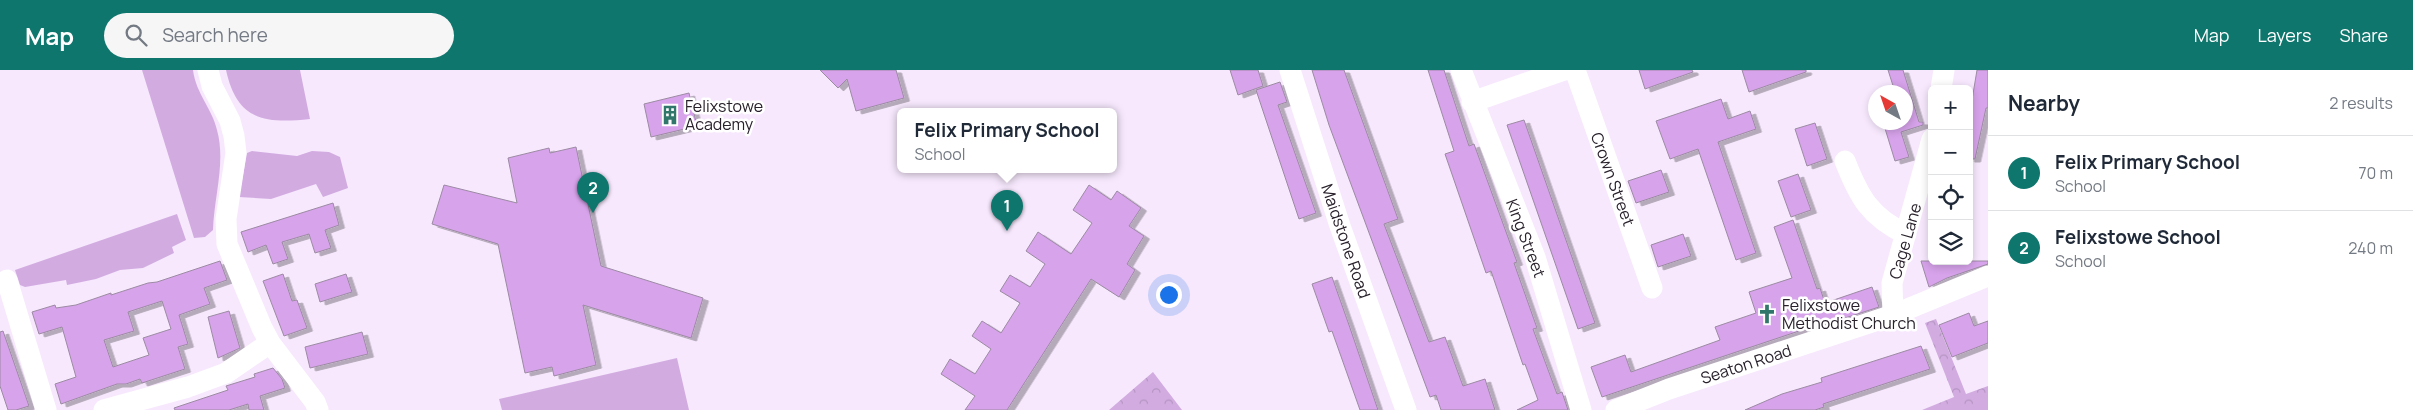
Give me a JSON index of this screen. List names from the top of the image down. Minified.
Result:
{"streets":{"street":["Crown Street","King Street","Maidstone Road","Cage Lane","Seaton Road"]},"crossings":[["Cage Lane","Seaton Road"]],"places":{"building":["Felixstowe Academy"],"church":["Felixstowe Methodist Church"]},"north":"top left","page":{"header":"Map","search":"Search here","nav":["Map","Layers","Share"],"heading":["Nearby","2 results"],"map_buttons":["+","−"],"popup":["Felix Primary School","School"],"list":[{"mark":"1","name":"Felix Primary School","note":"School","value":"70 m"},{"mark":"2","name":"Felixstowe School","note":"School","value":"240 m"}],"pins":["2","1"]}}
